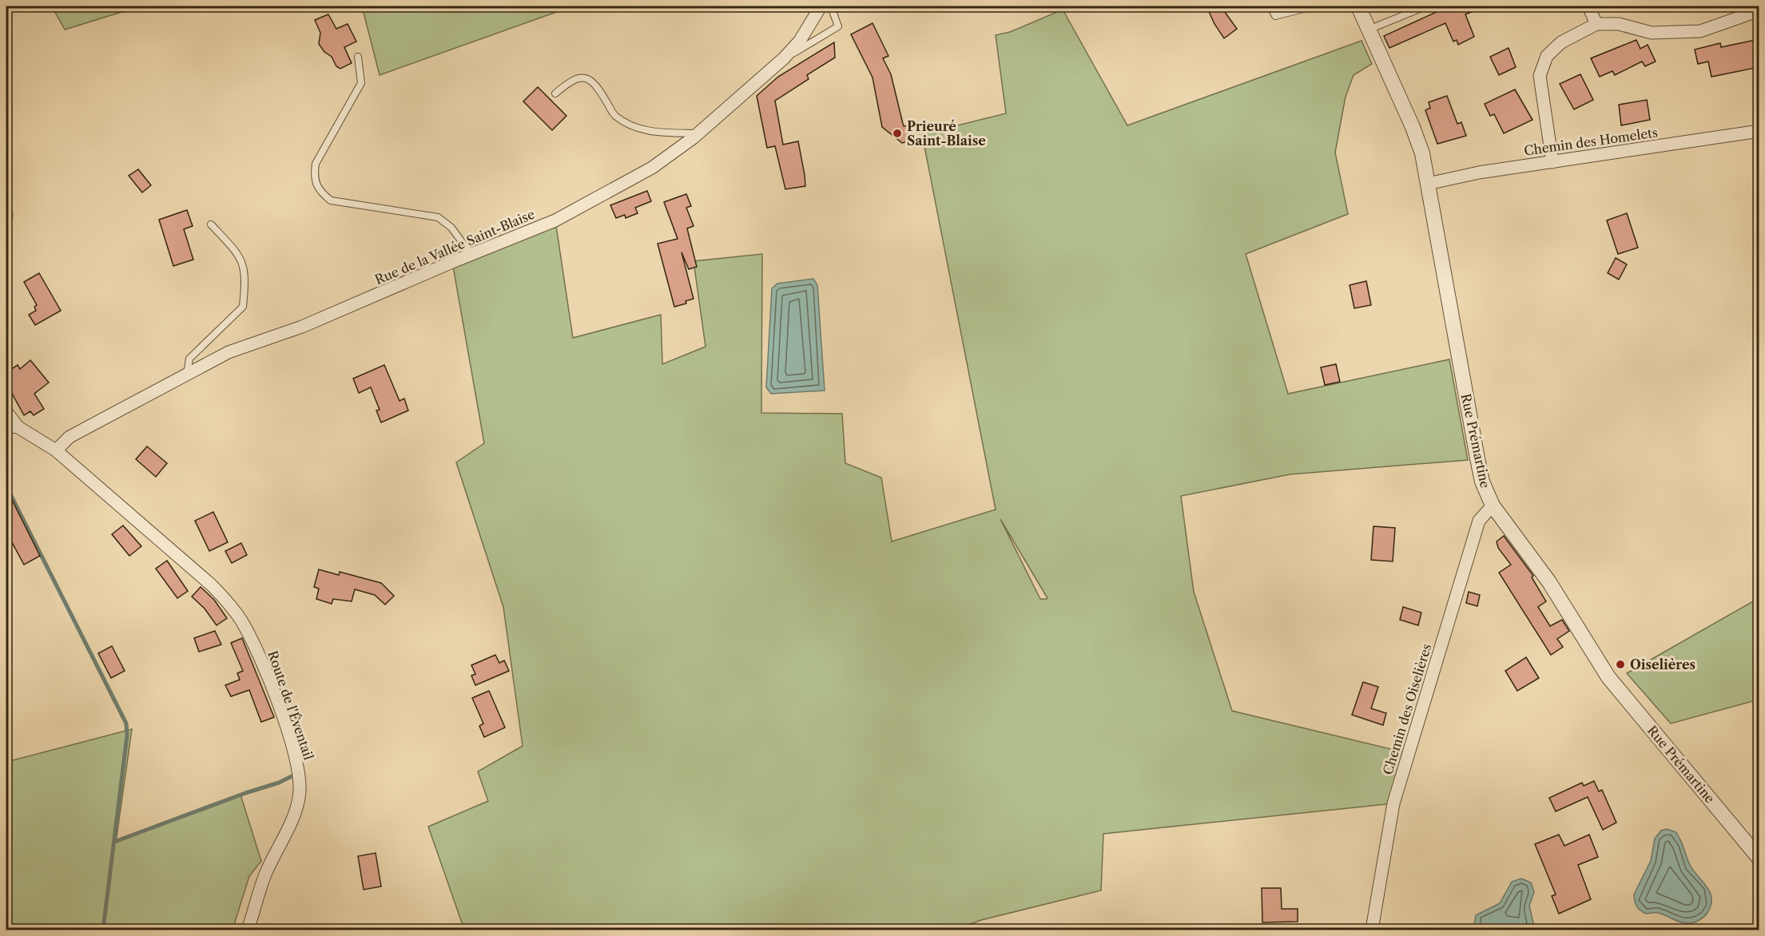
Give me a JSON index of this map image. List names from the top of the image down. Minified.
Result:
{"streets":{"street":["Chemin des Homelets","Rue de la Vallée Saint-Blaise","Rue Prémartine","Route de l'Éventail","Chemin des Oiselières"]},"crossings":[["Chemin des Homelets","Rue Prémartine"],["Rue de la Vallée Saint-Blaise","Route de l'Éventail"],["Rue Prémartine","Chemin des Oiselières"]],"places":["Prieuré Saint-Blaise","Oiselières"]}
